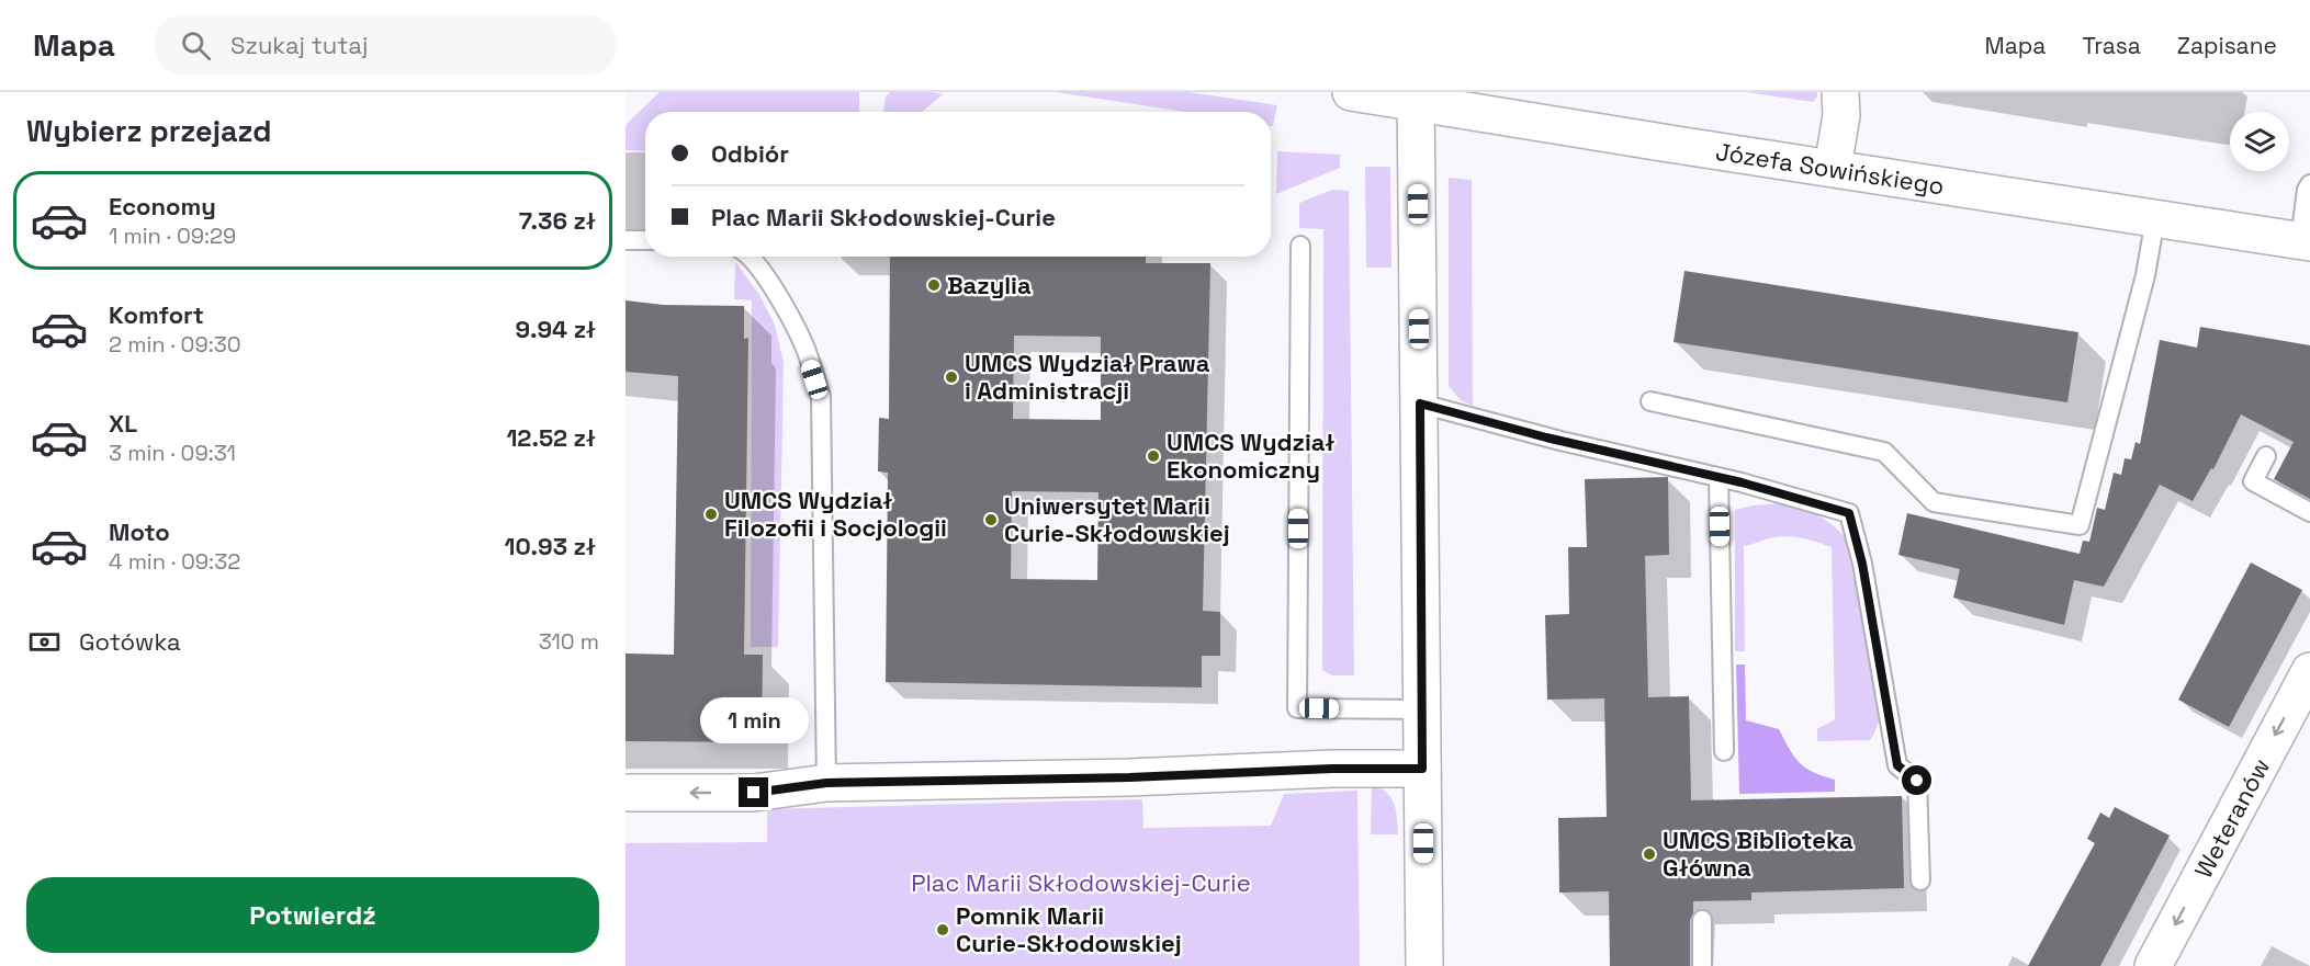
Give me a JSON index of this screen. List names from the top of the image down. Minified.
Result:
{"streets":{"street":["Józefa Sowińskiego","Weteranów"]},"one_way":["Weteranów"],"parks":["Plac Marii Skłodowskiej-Curie"],"places":["Bazylia","UMCS Wydział Prawa i Administracji","UMCS Wydział Ekonomiczny","UMCS Wydział Filozofii i Socjologii","Uniwersytet Marii Curie-Skłodowskiej","UMCS Biblioteka Główna","Pomnik Marii Curie-Skłodowskiej"],"page":{"header":"Mapa","search":"Szukaj tutaj","nav":["Mapa","Trasa","Zapisane"],"heading":"Wybierz przejazd","banner":["Odbiór","Plac Marii Skłodowskiej-Curie"],"list":[{"name":"Economy","note":"1 min · 09:29","value":"7.36 zł"},{"name":"Komfort","note":"2 min · 09:30","value":"9.94 zł"},{"name":"XL","note":"3 min · 09:31","value":"12.52 zł"},{"name":"Moto","note":"4 min · 09:32","value":"10.93 zł"}],"pay":["Gotówka","310 m"],"bubble":"1 min","buttons":"Potwierdź"}}
